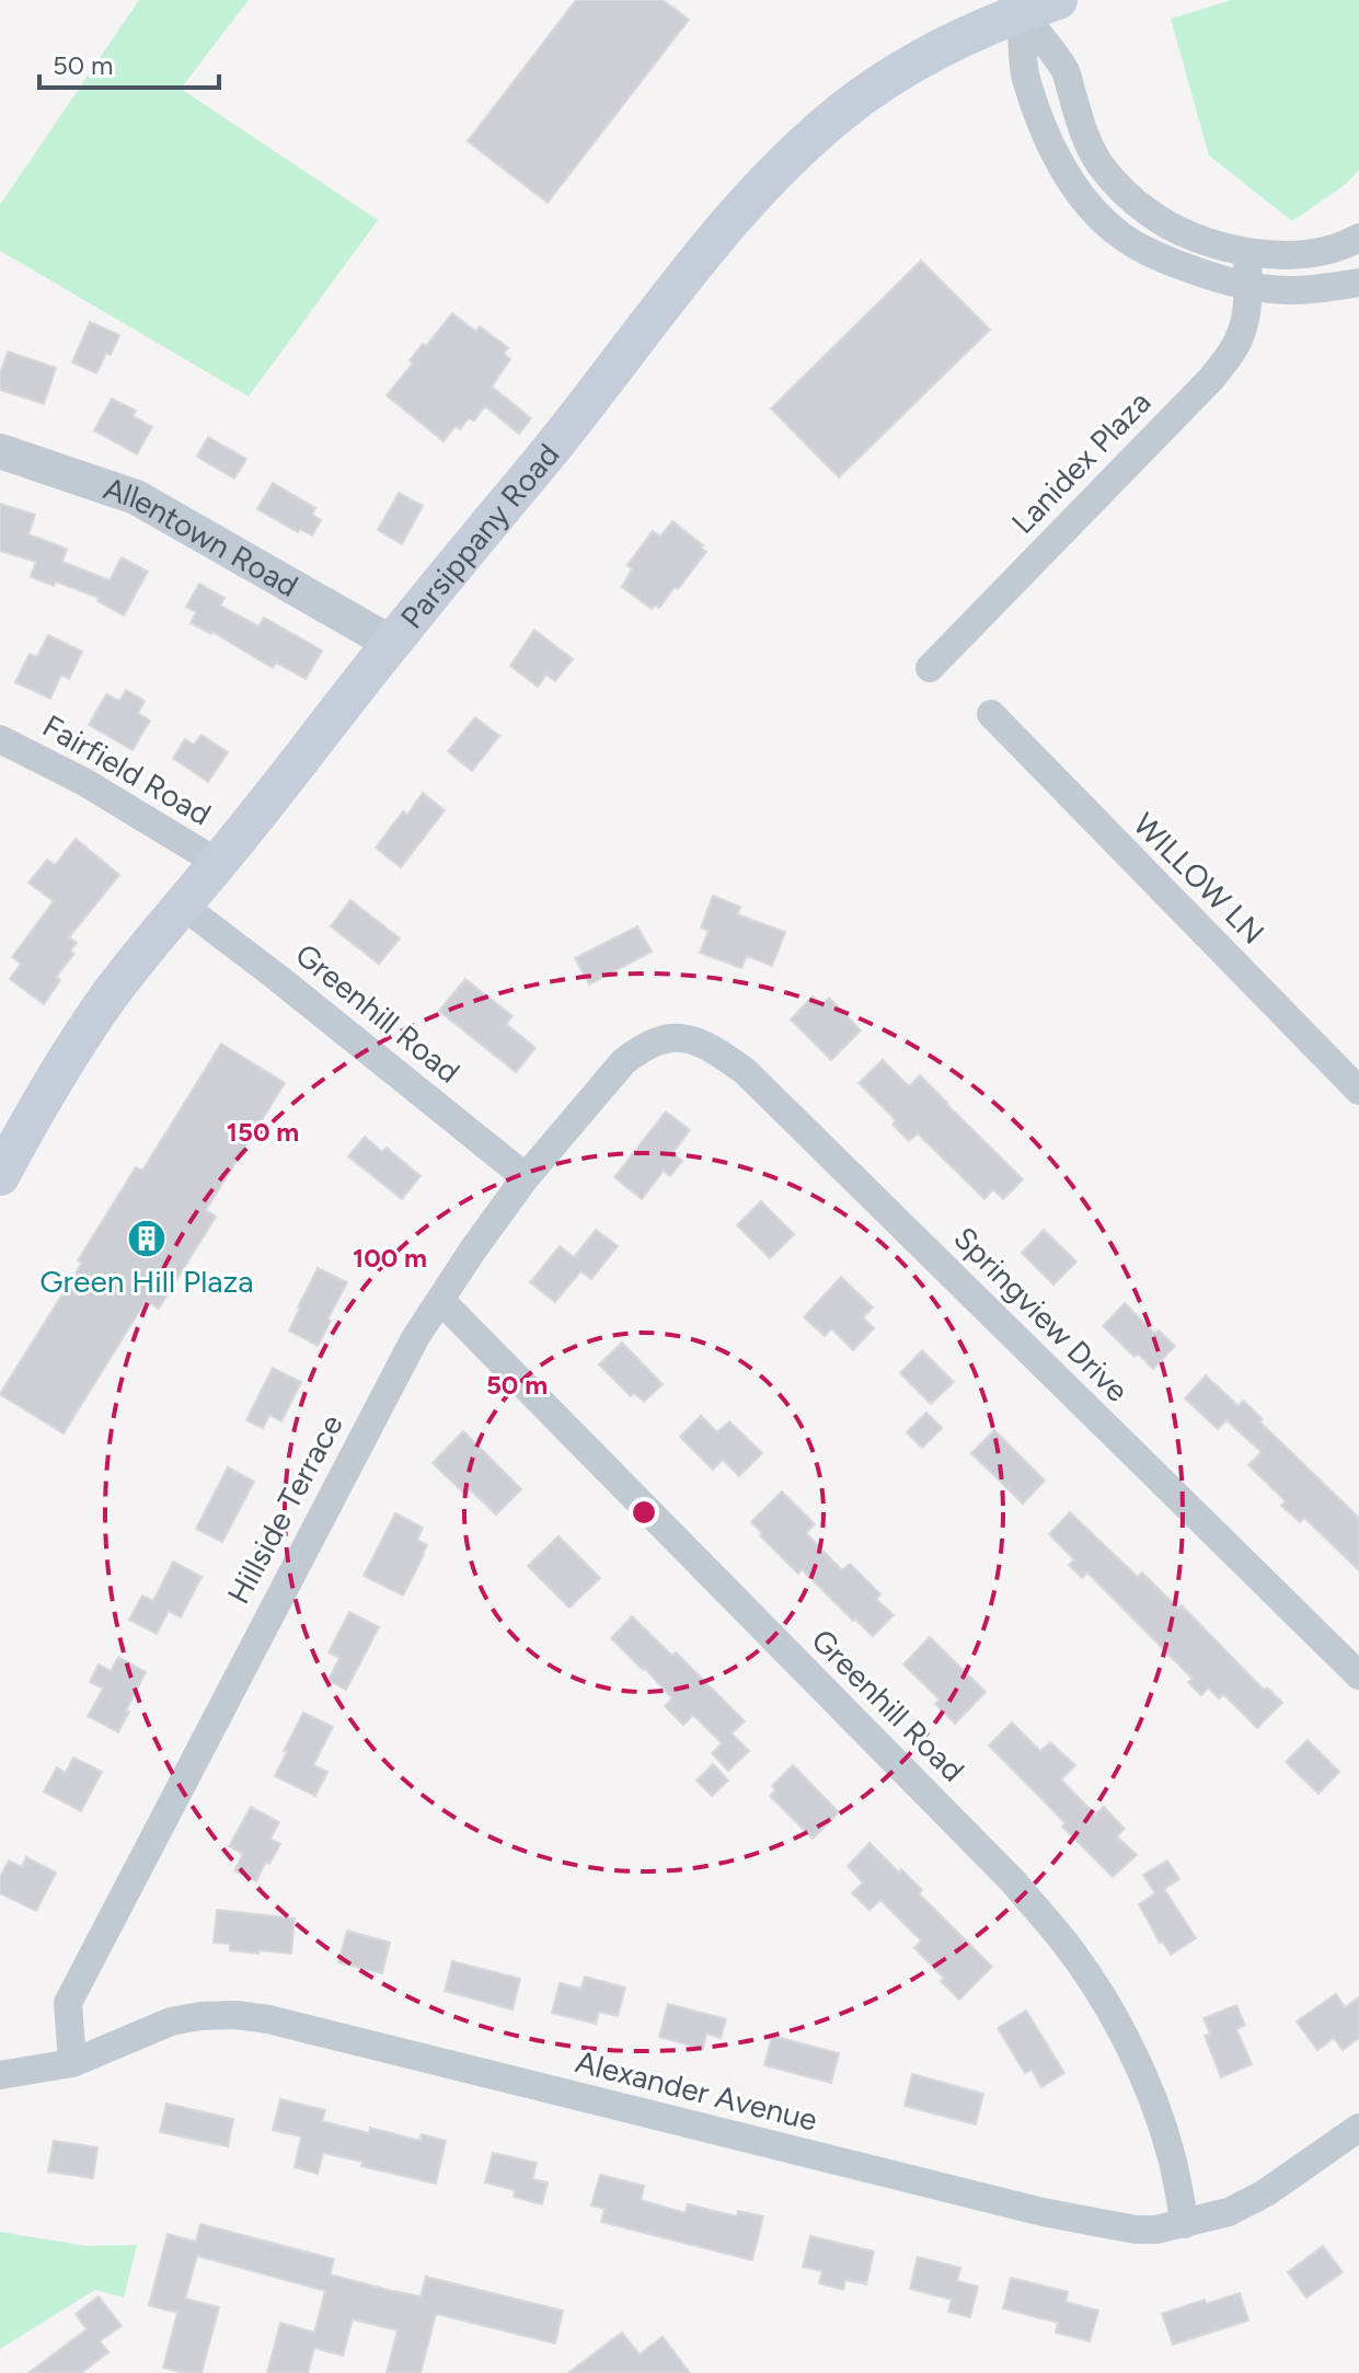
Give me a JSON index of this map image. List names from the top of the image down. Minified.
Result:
{"streets":{"main road":["Parsippany Road"],"street":["Lanidex Plaza","Allentown Road","Fairfield Road","WILLOW LN","Greenhill Road","Springview Drive","Hillside Terrace","Alexander Avenue"]},"crossings":[["Parsippany Road","Allentown Road"],["Parsippany Road","Fairfield Road"],["Parsippany Road","Greenhill Road"],["Greenhill Road","Hillside Terrace"],["Greenhill Road","Alexander Avenue"],["Springview Drive","Hillside Terrace"],["Hillside Terrace","Alexander Avenue"]],"places":{"building":["Green Hill Plaza"]},"scale_bar":"50 m","rings":["150 m","100 m","50 m"]}
